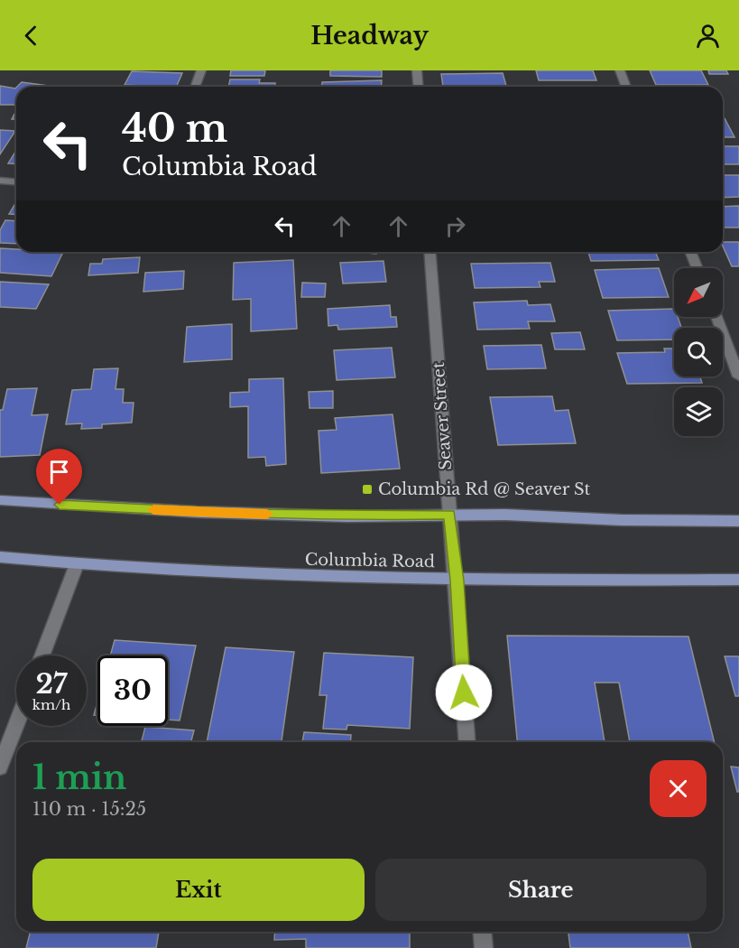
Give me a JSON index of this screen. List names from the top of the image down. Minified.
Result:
{"streets":{"main road":["Columbia Road"],"street":["Seaver Street"]},"crossings":[["Seaver Street","Columbia Road"]],"places":{"transit":["Columbia Rd @ Seaver St"]},"north":"bottom left","page":{"header":"Headway","turn":["40 m","Columbia Road"],"speed":"27 km/h","limit":"30","heading":["1 min","110 m · 15:25"],"buttons":["Exit","Share"]}}
